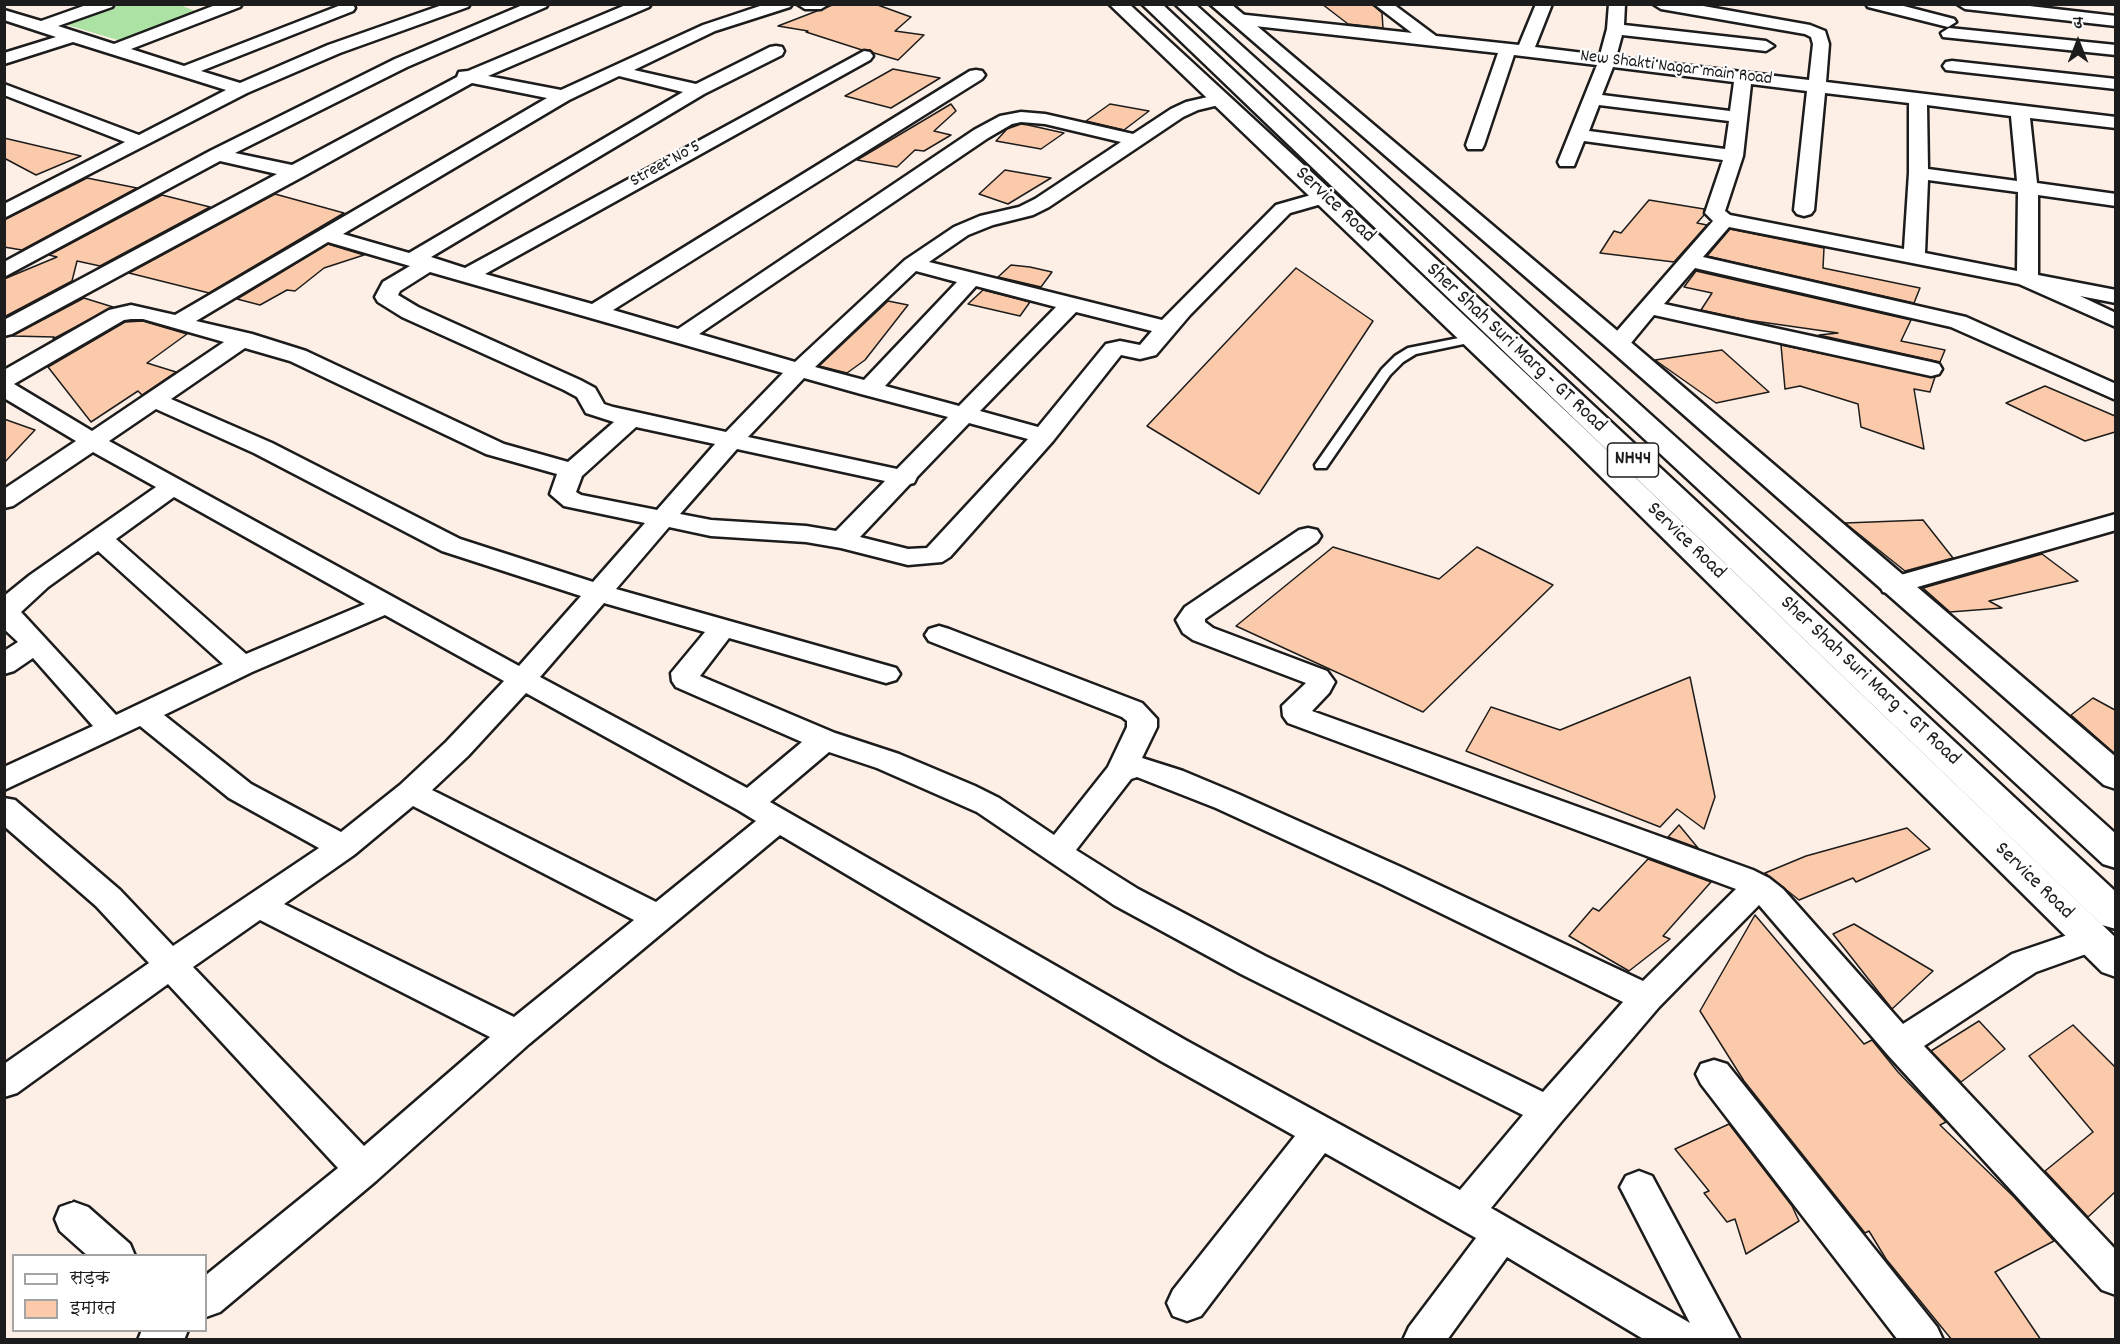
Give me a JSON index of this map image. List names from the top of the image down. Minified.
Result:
{"streets":{"main road":["Service Road","Sher Shah Suri Marg - GT Road","NH44"],"street":["New Shakti Nagar main Road","Street No 5"]},"legend":["सड़क","इमारत"],"north":"top"}
